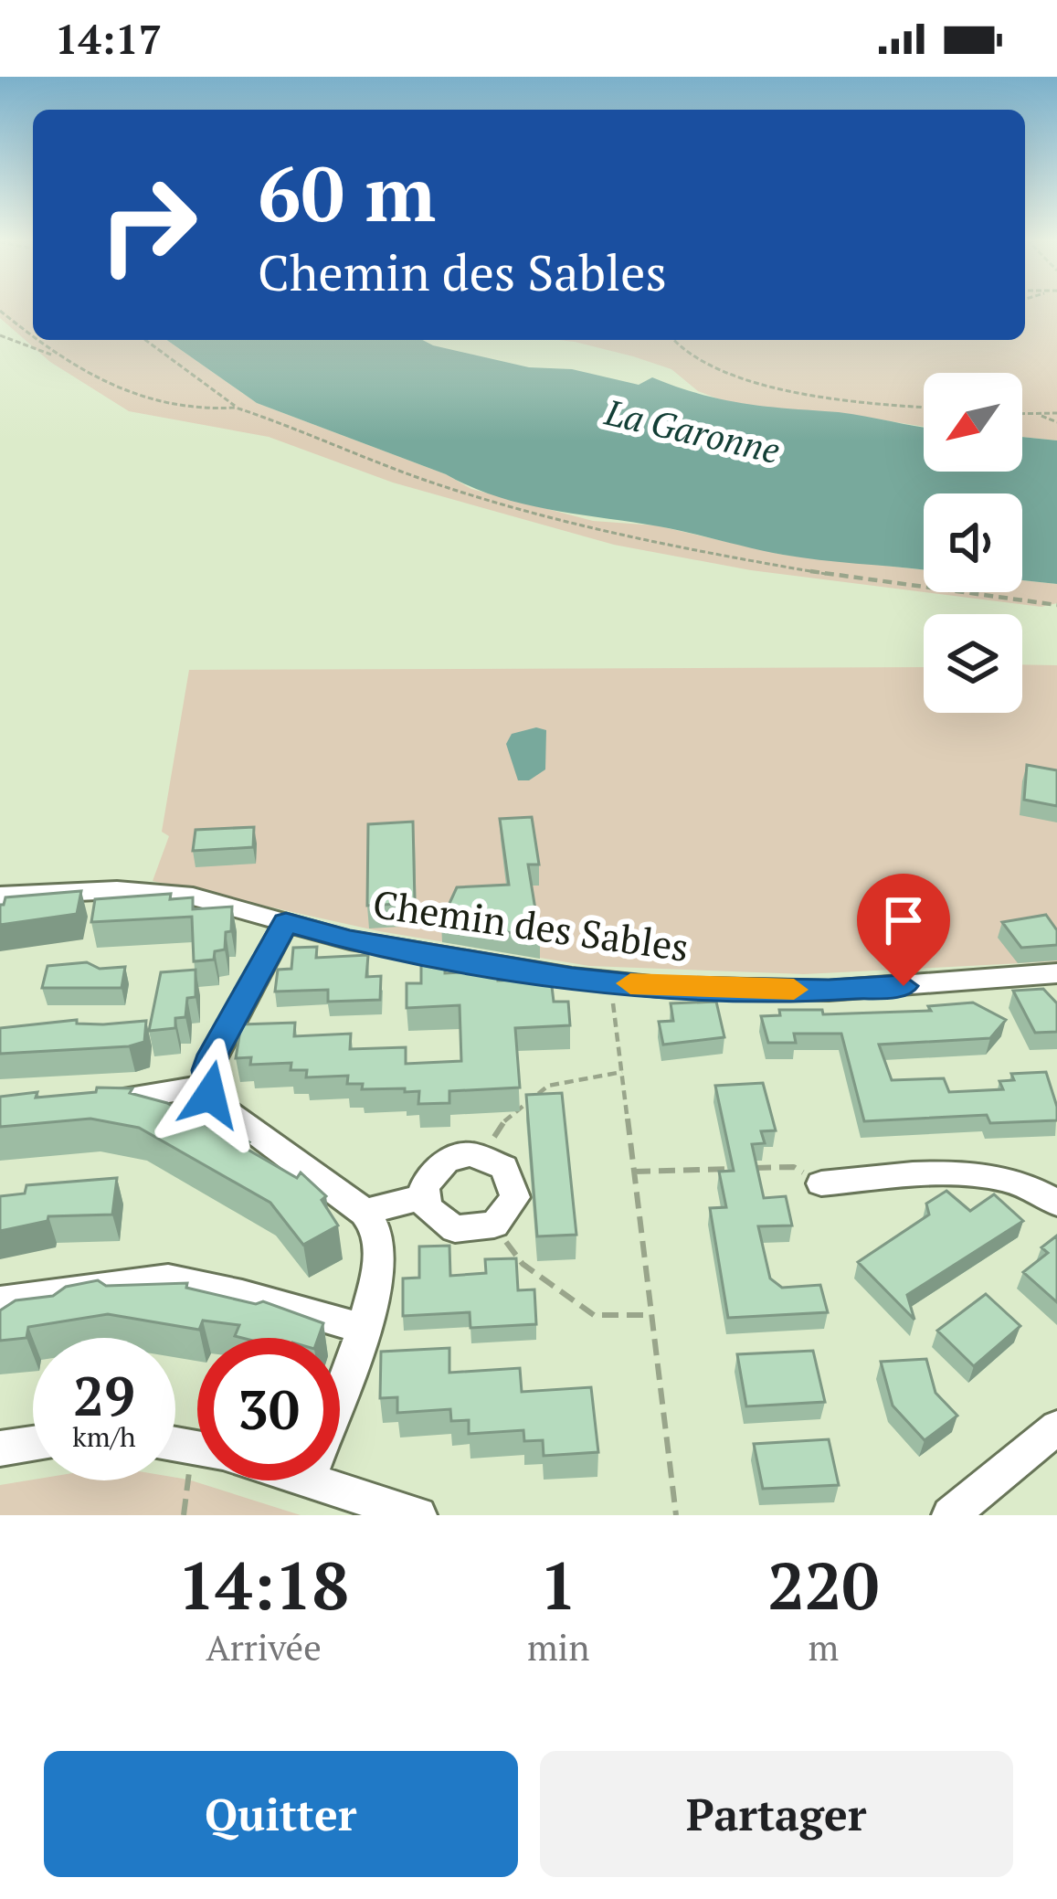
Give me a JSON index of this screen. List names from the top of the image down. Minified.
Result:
{"streets":{"street":["Chemin des Sables"]},"water":["La Garonne"],"north":"bottom left","page":{"status":"14:17","turn":["60 m","Chemin des Sables"],"speed":"29 km/h","limit":"30","eta":["14:18","Arrivée","1","min","220","m"],"buttons":["Quitter","Partager"]}}
